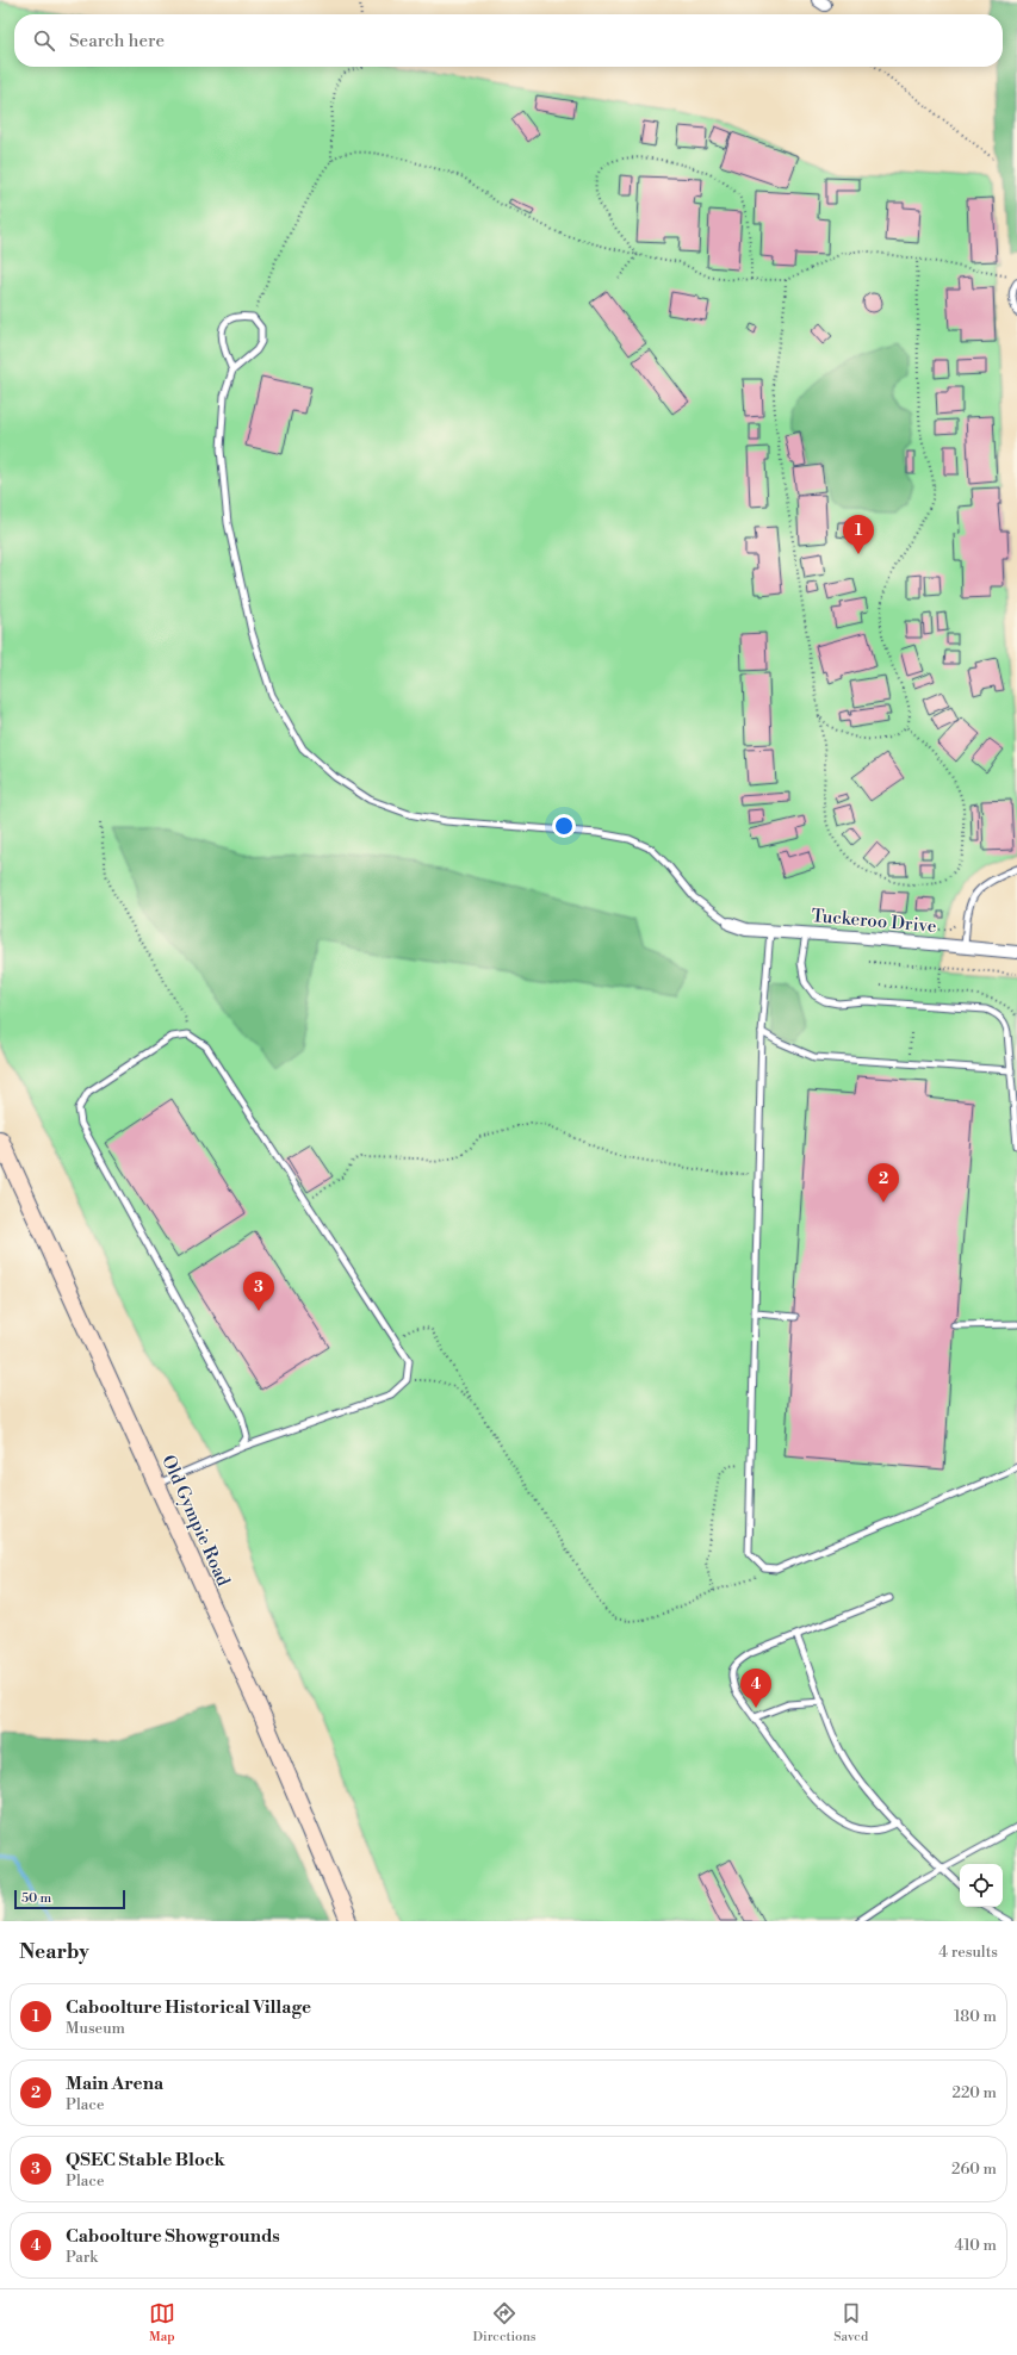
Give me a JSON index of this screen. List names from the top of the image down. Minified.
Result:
{"streets":{"main road":["Old Gympie Road"],"street":["Tuckeroo Drive"]},"scale_bar":"50 m","page":{"search":"Search here","pins":["1","2","3","4"],"scale":"50 m","heading":["Nearby","4 results"],"list":[{"mark":"1","name":"Caboolture Historical Village","note":"Museum","value":"180 m"},{"mark":"2","name":"Main Arena","note":"Place","value":"220 m"},{"mark":"3","name":"QSEC Stable Block","note":"Place","value":"260 m"},{"mark":"4","name":"Caboolture Showgrounds","note":"Park","value":"410 m"}],"nav":["Map","Directions","Saved"]}}
